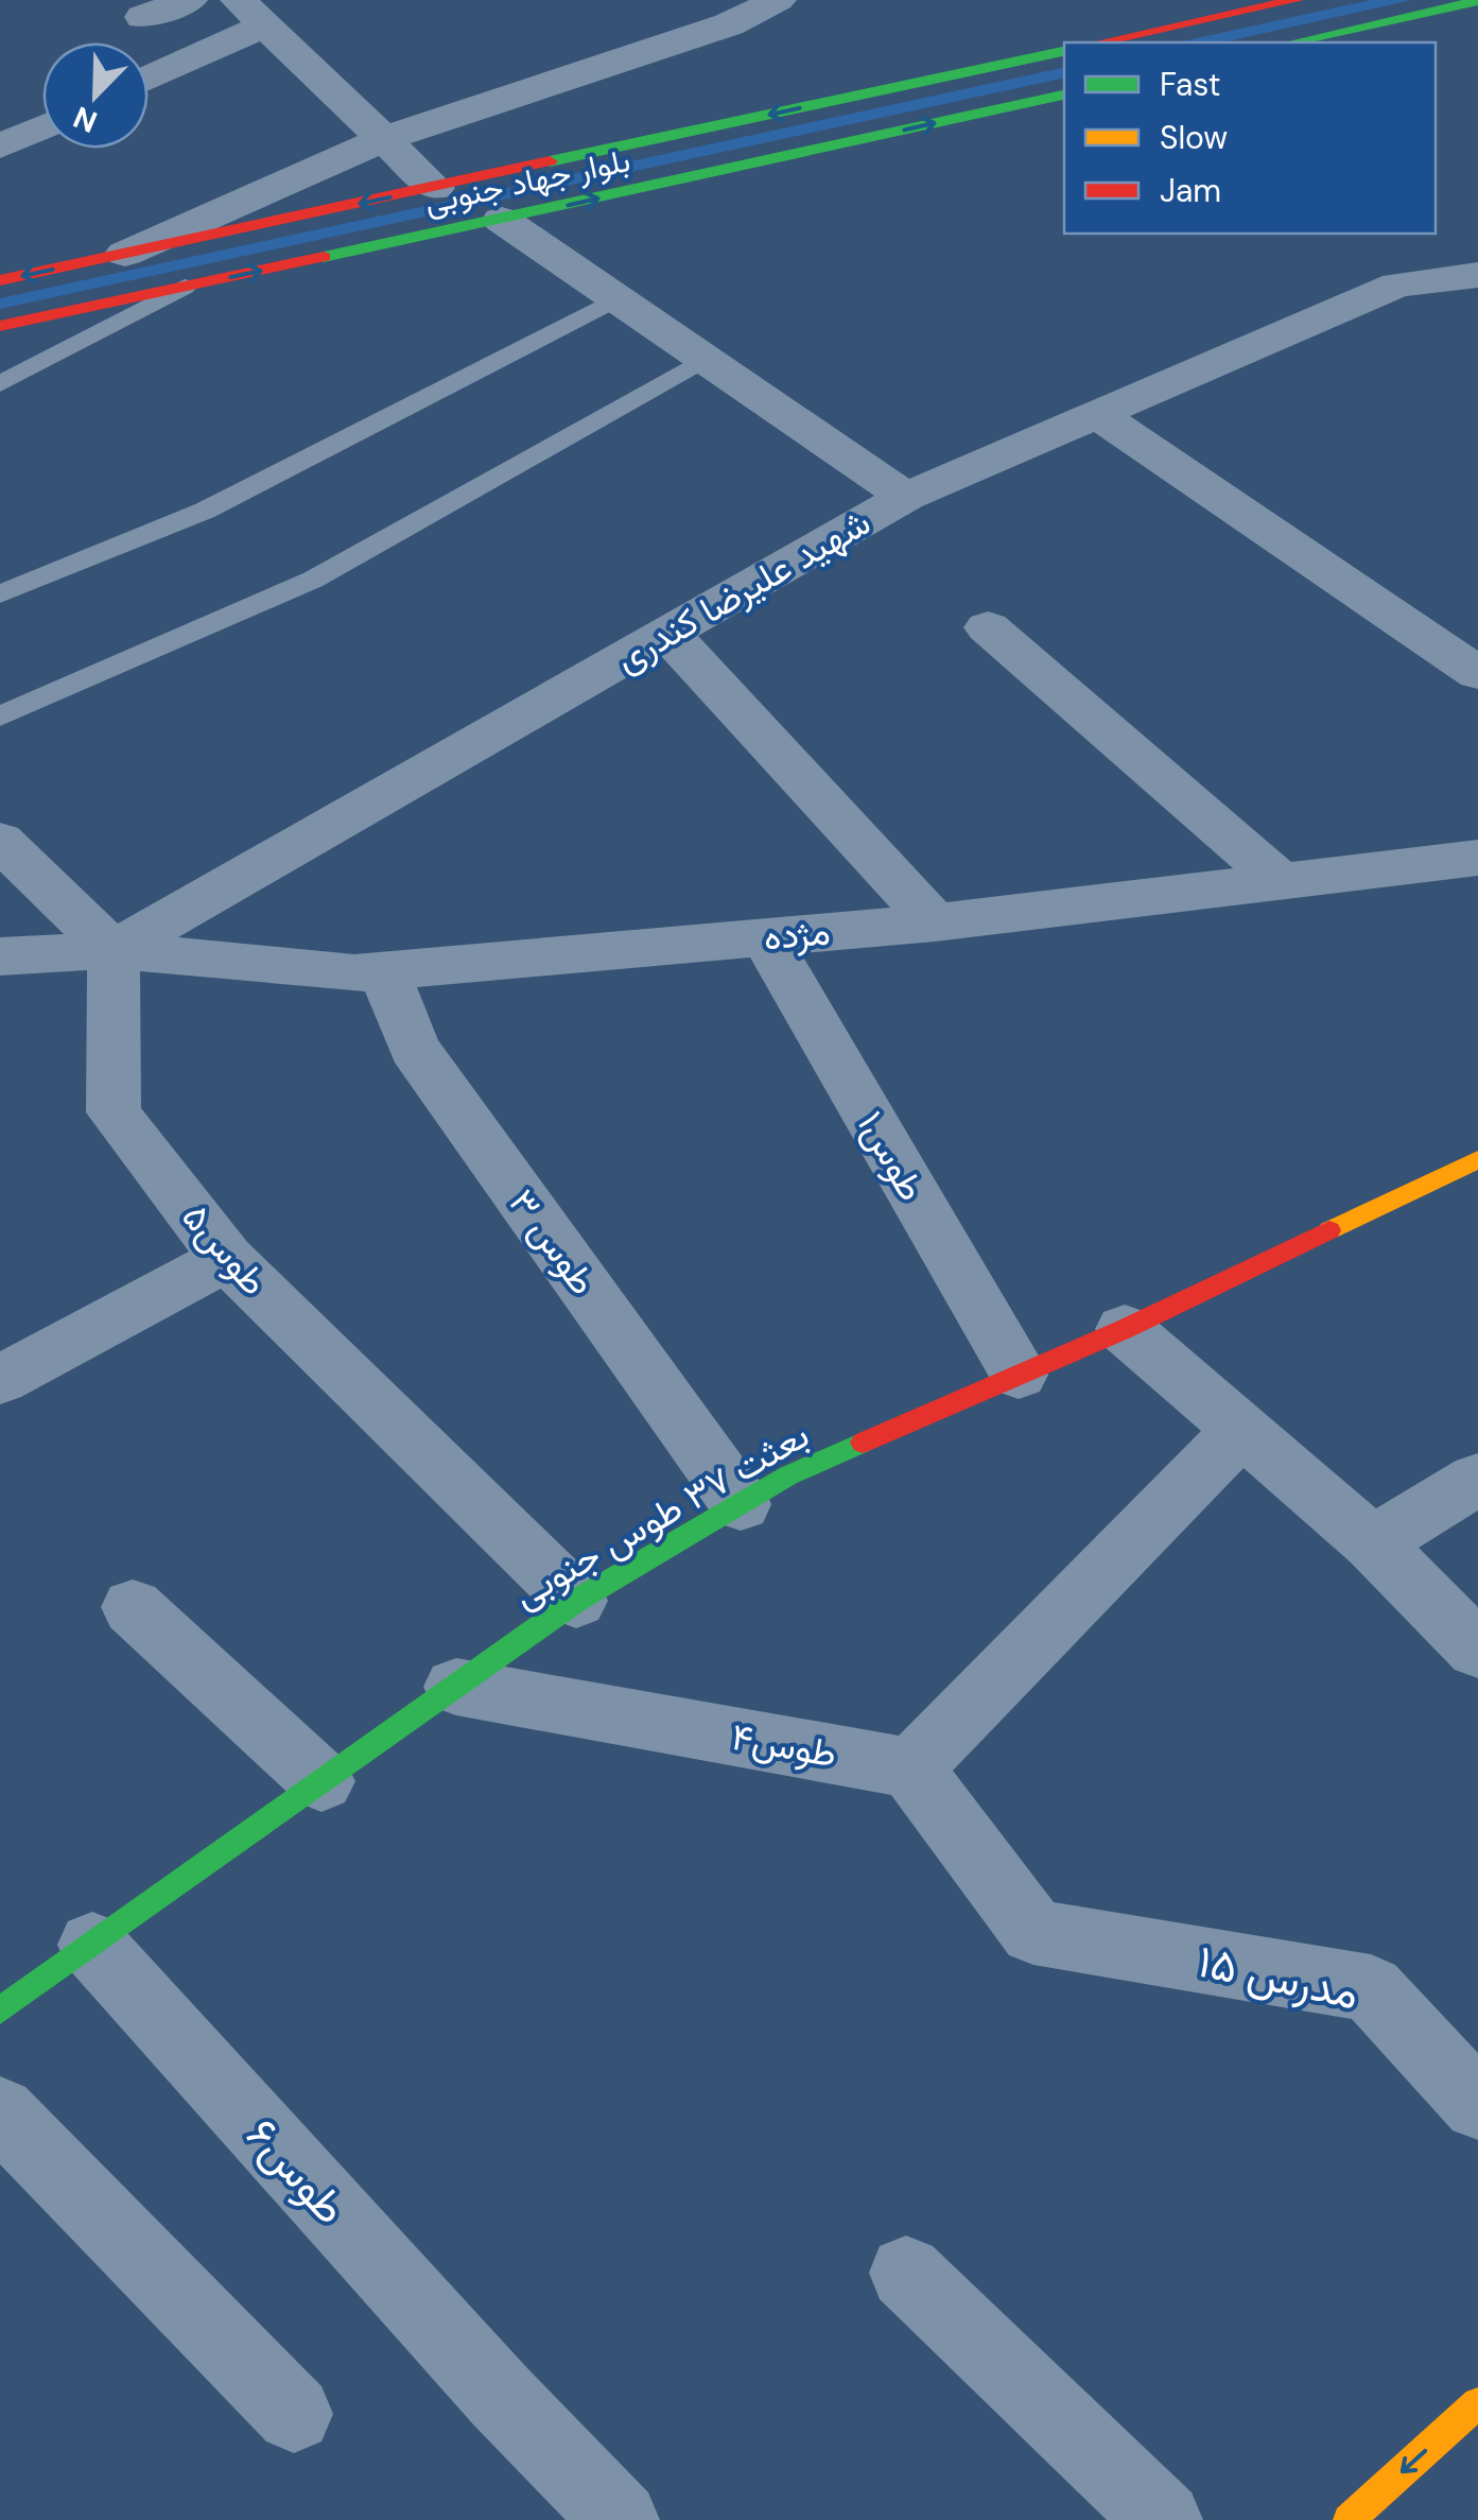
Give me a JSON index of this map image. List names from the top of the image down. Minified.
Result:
{"streets":{"main road":["بلوار جهاد جنوبی","بعثت ۳۷ طوس جنوبی"],"street":["شهید علیرضا کندری","مژده","طوس۱","طوس ۳","طوس۵","طوس۴","مدرس ۱۵","طوس۶"]},"crossings":[["شهید علیرضا کندری","مژده"],["شهید علیرضا کندری","طوس۵"],["مژده","طوس۱"],["مژده","طوس ۳"],["مژده","طوس۵"],["طوس۱","بعثت ۳۷ طوس جنوبی"],["طوس ۳","بعثت ۳۷ طوس جنوبی"],["طوس۵","بعثت ۳۷ طوس جنوبی"],["بعثت ۳۷ طوس جنوبی","طوس۴"],["بعثت ۳۷ طوس جنوبی","طوس۶"],["طوس۴","مدرس ۱۵"]],"legend":["Fast","Slow","Jam"],"north":"bottom left"}
